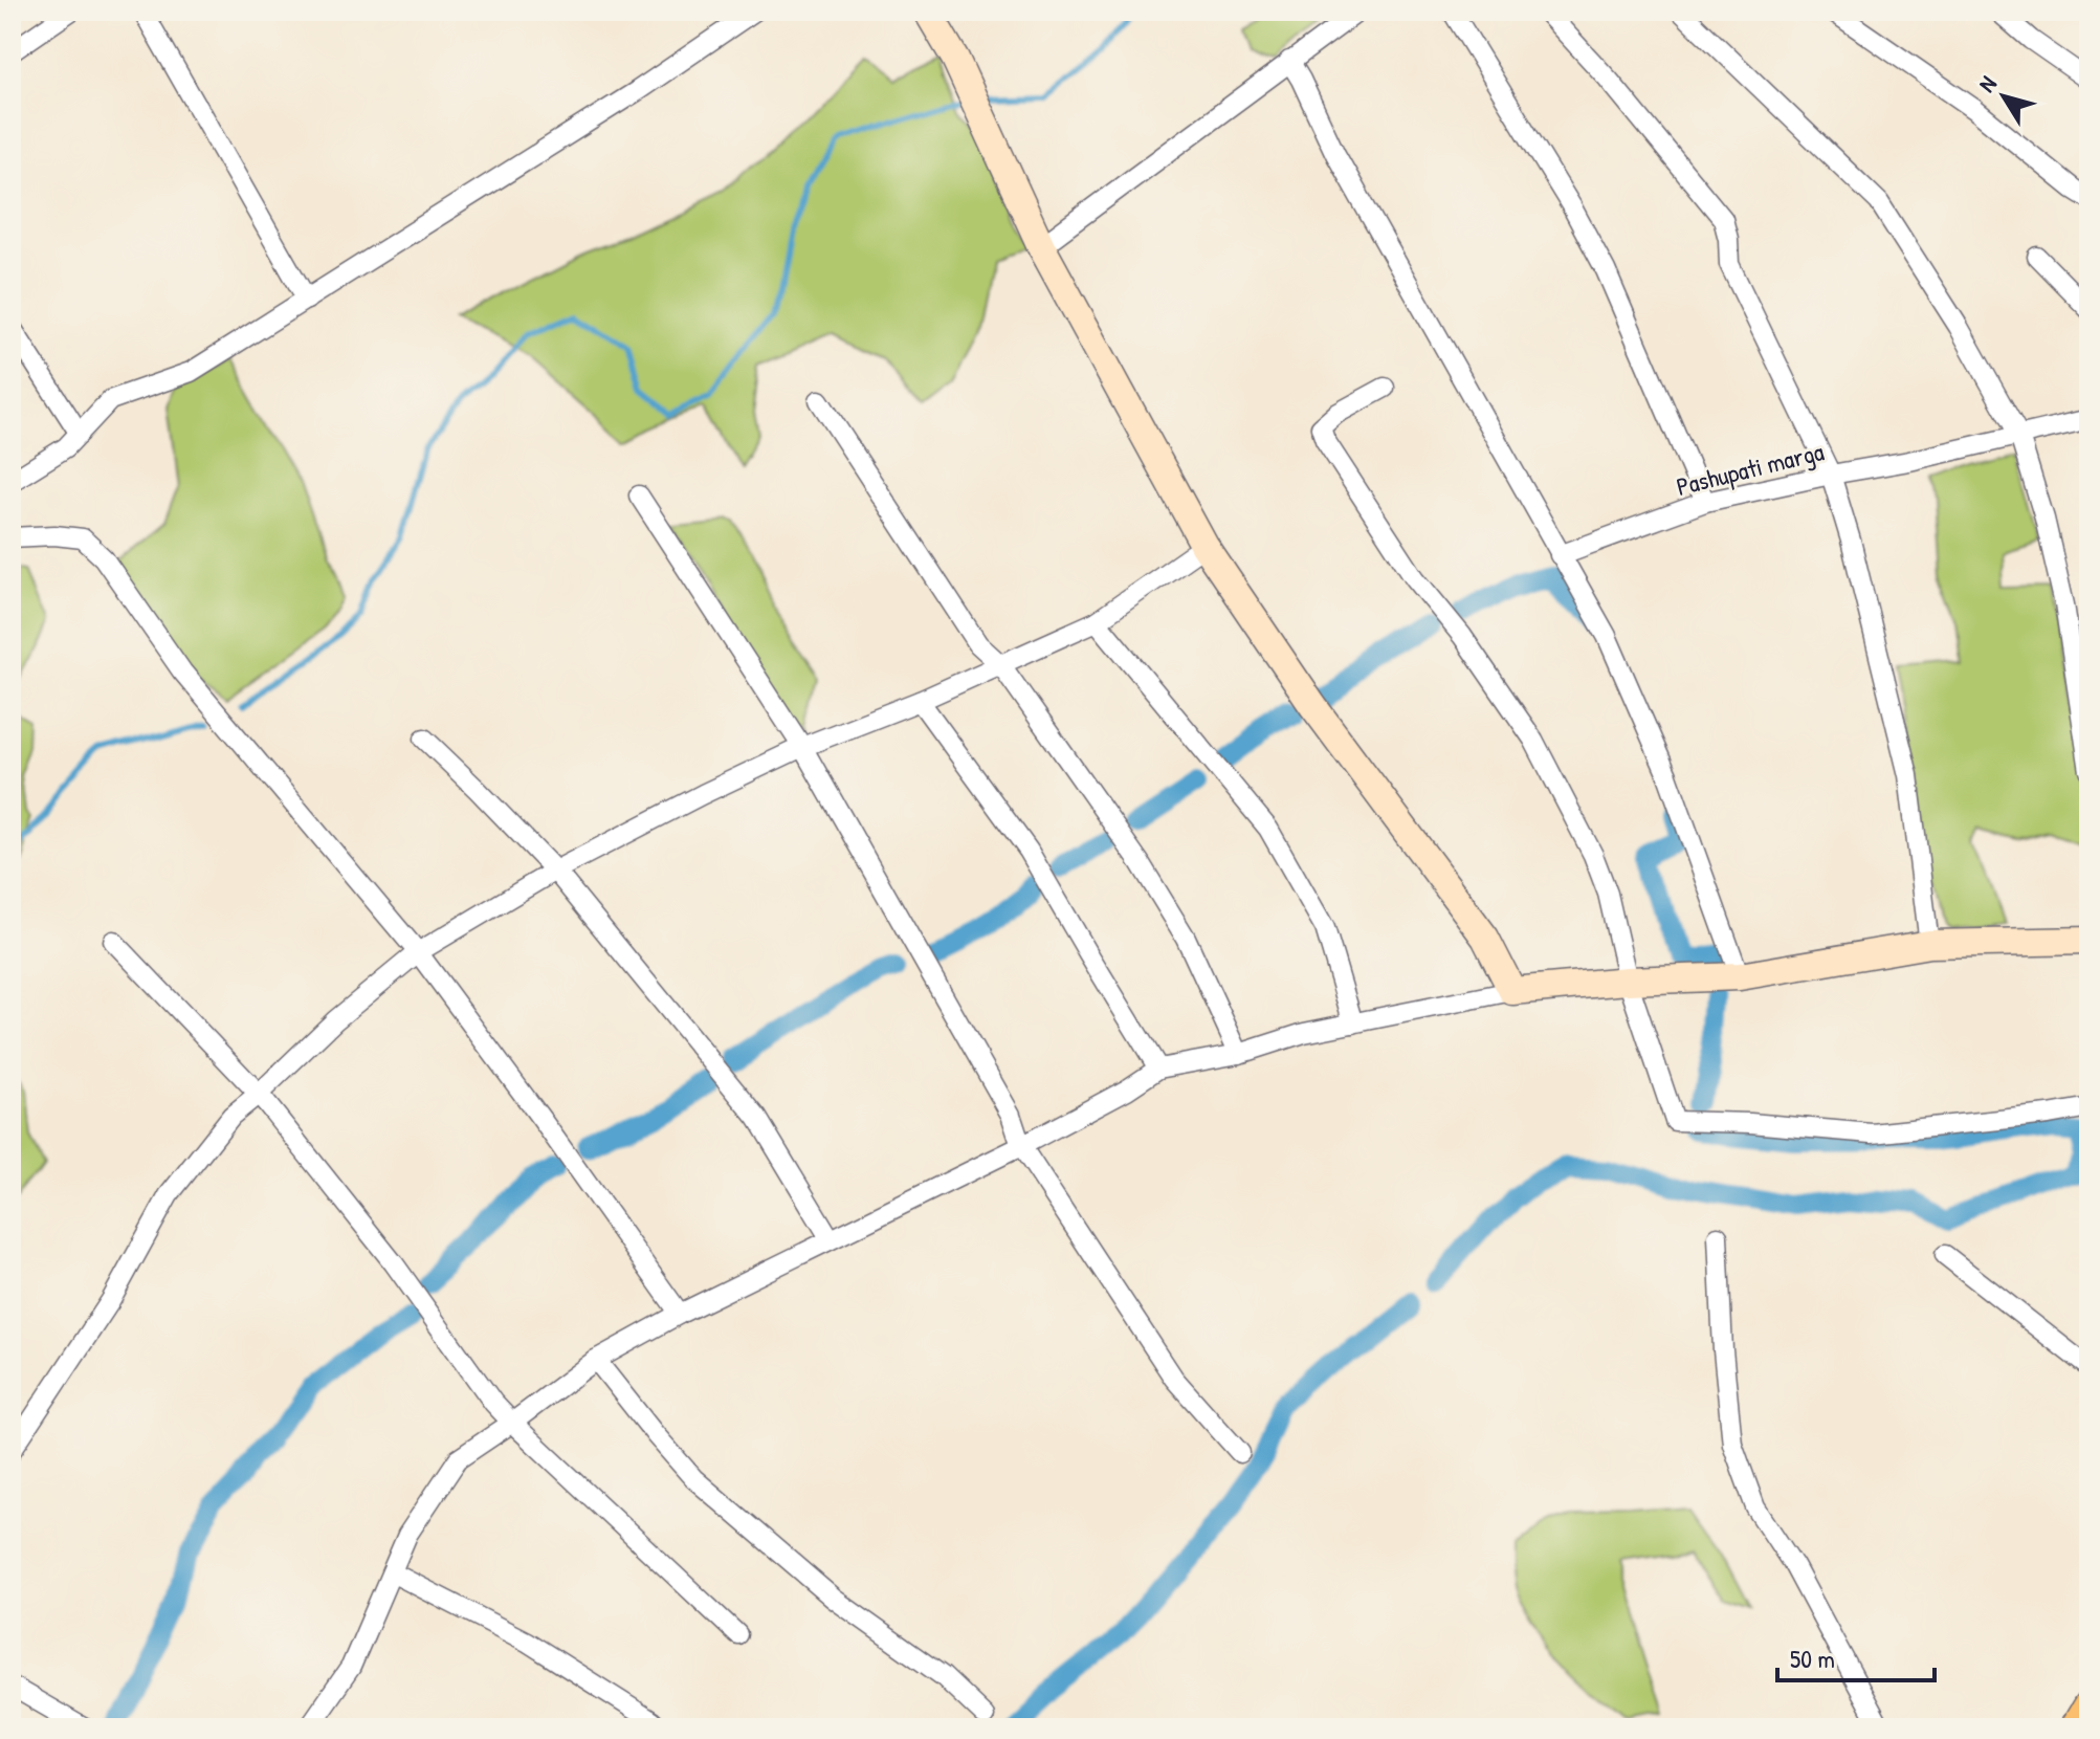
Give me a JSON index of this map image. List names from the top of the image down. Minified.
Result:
{"streets":{"street":["Pashupati marga"]},"scale_bar":"50 m","north":"top left"}
